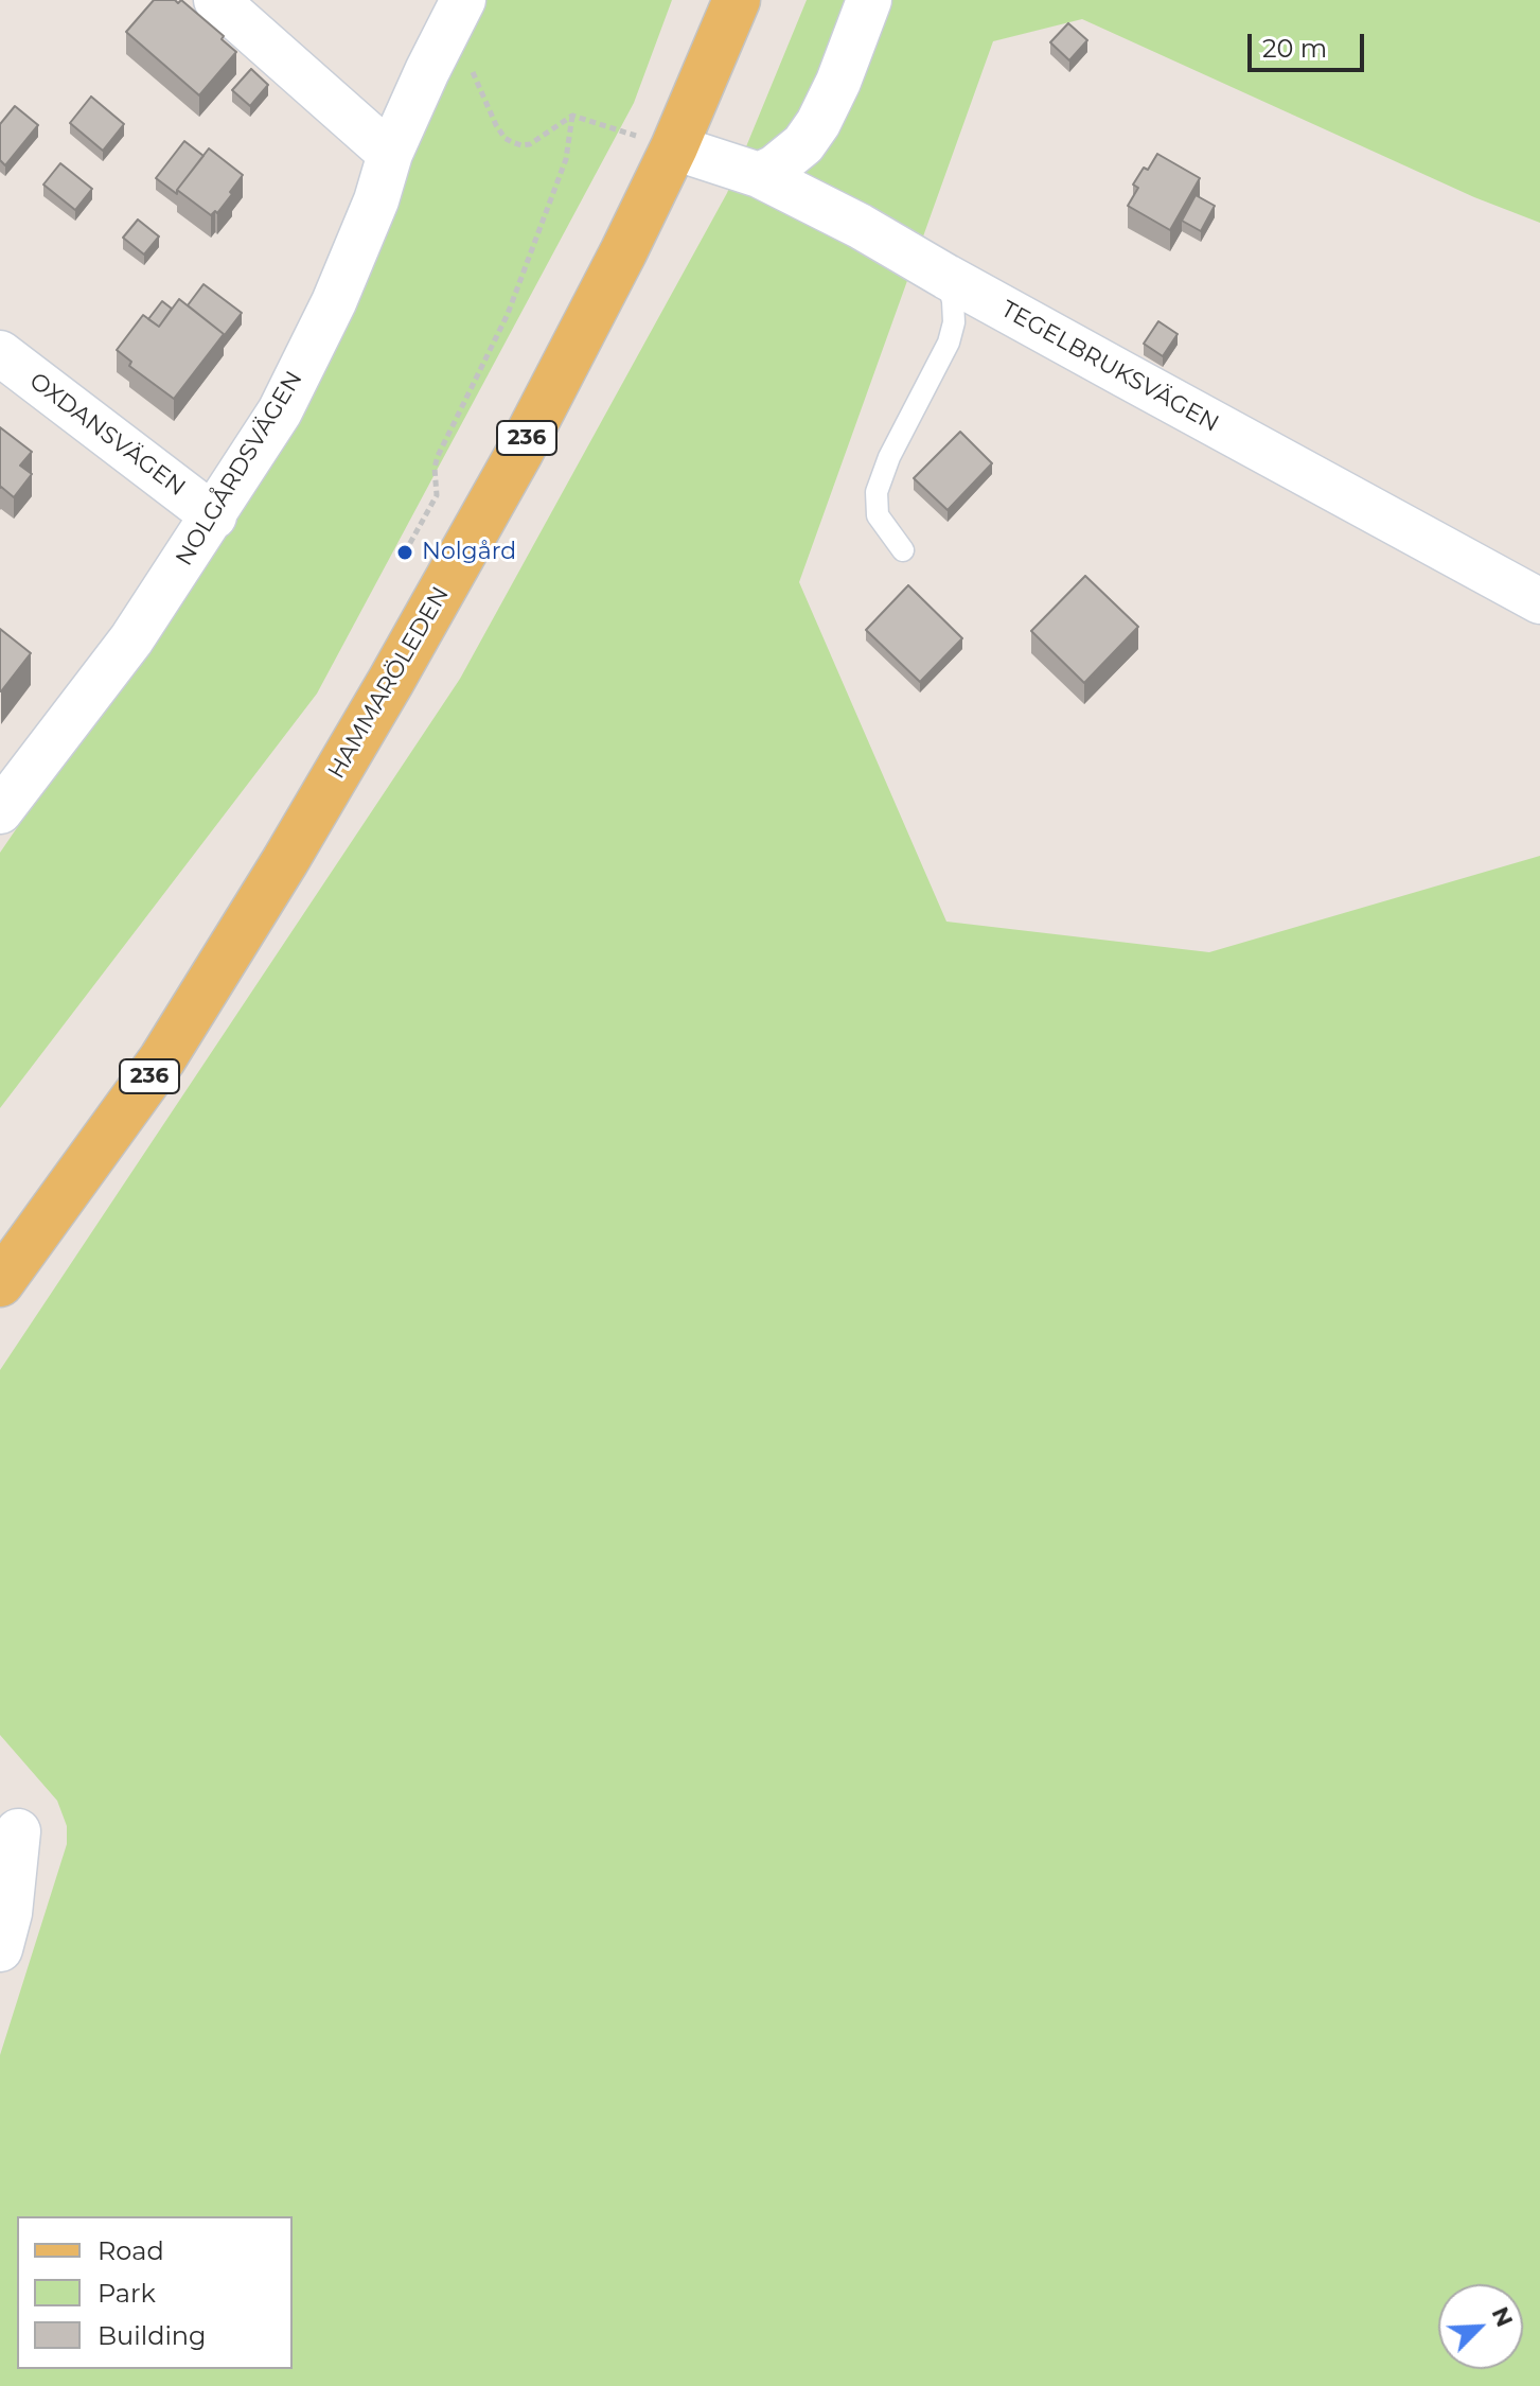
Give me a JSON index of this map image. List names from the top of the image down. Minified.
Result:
{"streets":{"main road":["236","HAMMARÖLEDEN"],"street":["TEGELBRUKSVÄGEN","OXDANSVÄGEN","NOLGÅRDSVÄGEN"]},"crossings":[["TEGELBRUKSVÄGEN","HAMMARÖLEDEN"],["OXDANSVÄGEN","NOLGÅRDSVÄGEN"]],"places":["Nolgård"],"legend":["Road","Park","Building"],"scale_bar":"20 m","north":"top right"}
